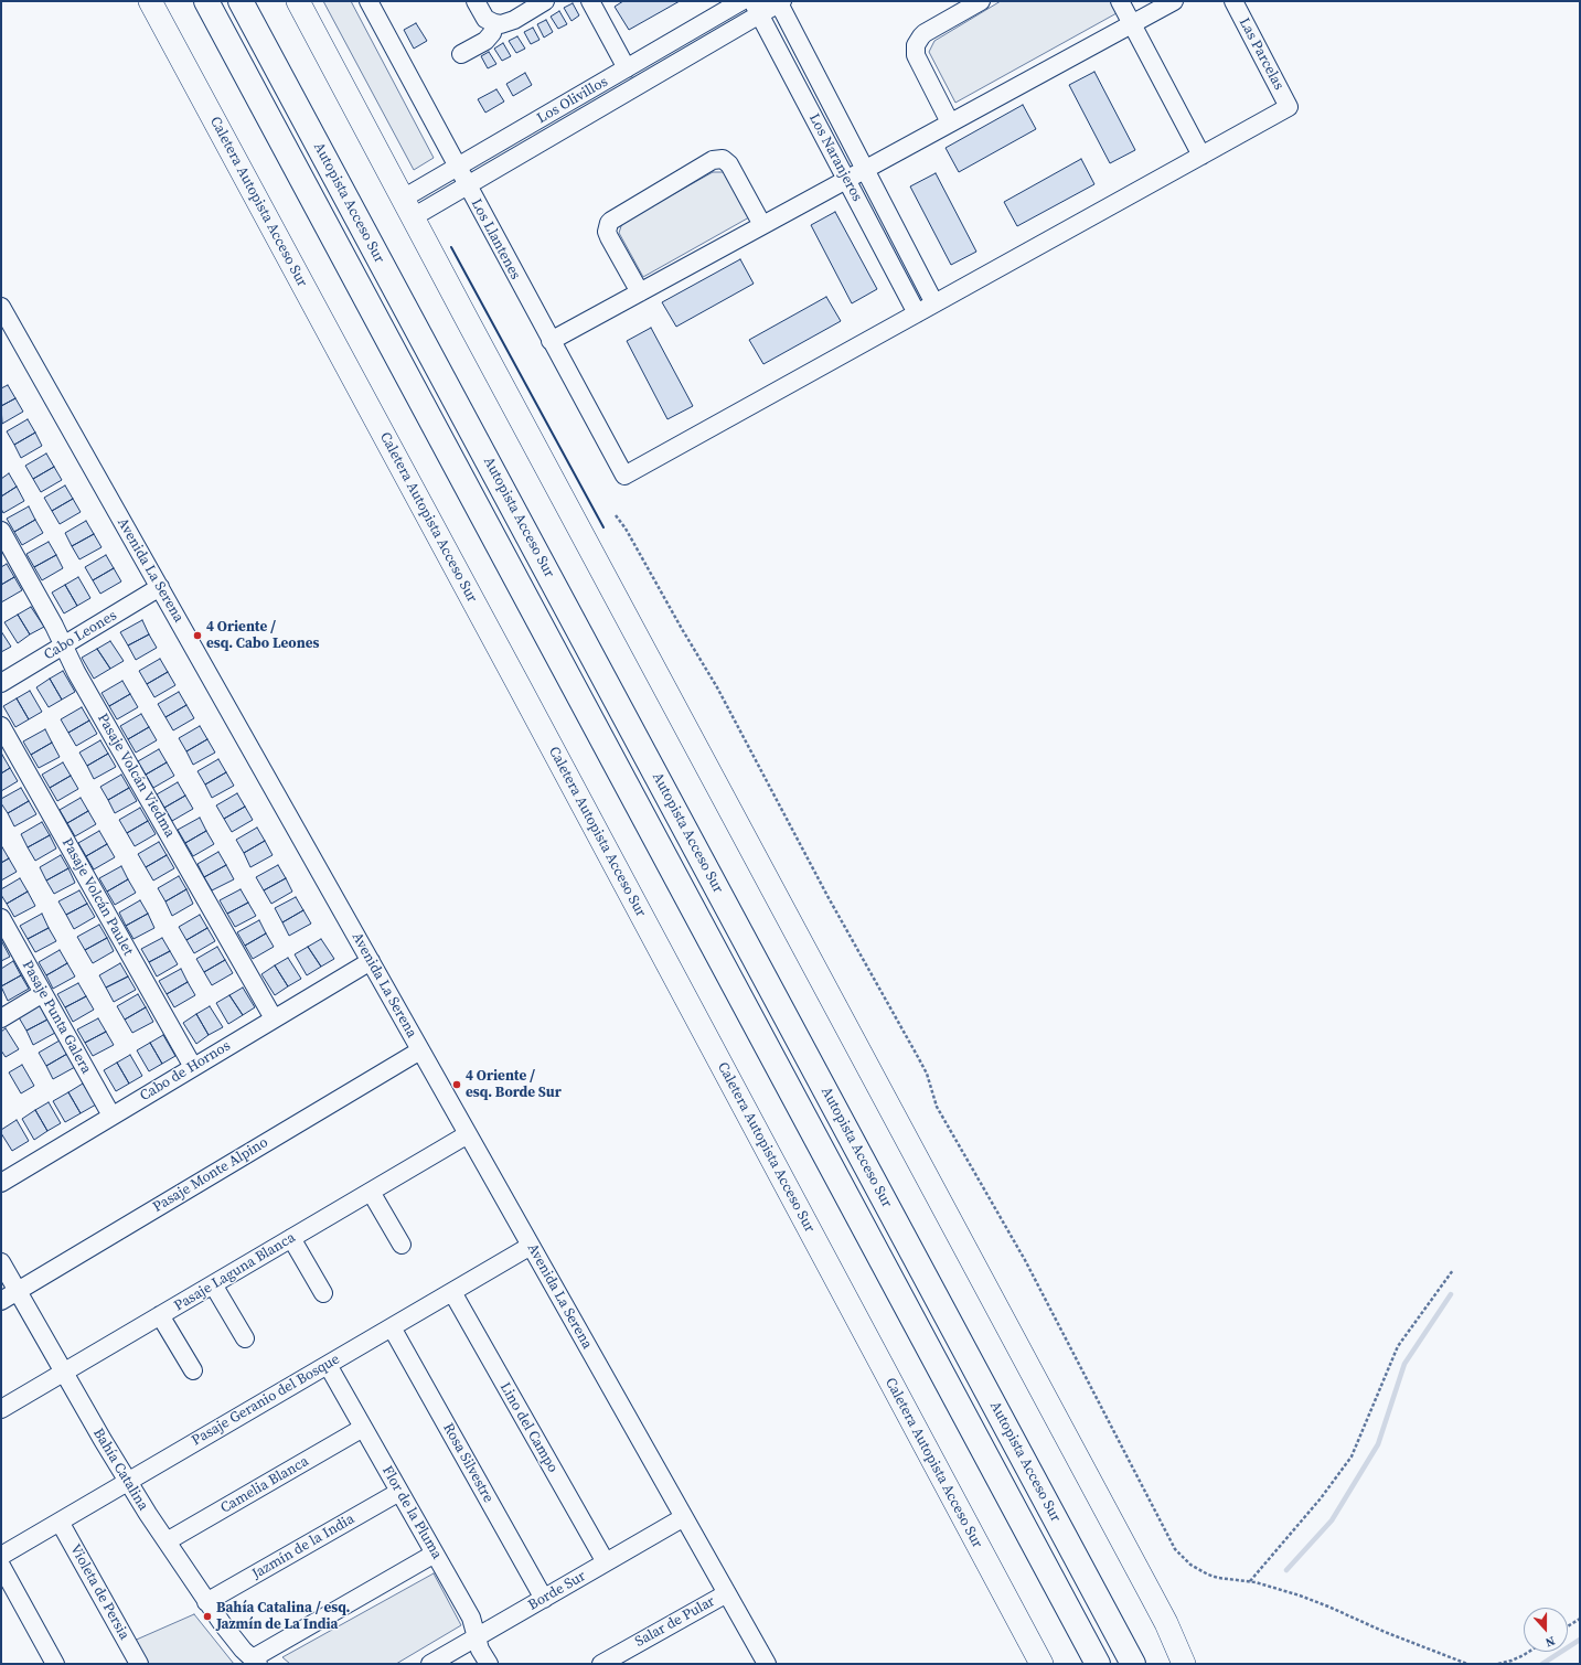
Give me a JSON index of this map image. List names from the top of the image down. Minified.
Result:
{"streets":{"highway":["Autopista Acceso Sur"],"main road":["Caletera Autopista Acceso Sur"],"street":["Las Parcelas","Los Olivillos","Los Naranjeros","Los Llantenes","Avenida La Serena","Cabo Leones","Pasaje Volcán Viedma","Pasaje Volcán Paulet","Pasaje Punta Galera","Cabo de Hornos","Pasaje Monte Alpino","Pasaje Laguna Blanca","Pasaje Geranio del Bosque","Lino del Campo","Rosa Silvestre","Bahía Catalina","Camelia Blanca","Flor de la Pluma","Jazmín de la India","Borde Sur","Violeta de Persia","Salar de Pular"]},"crossings":[["Los Olivillos","Los Llantenes"],["Los Naranjeros","Los Llantenes"],["Avenida La Serena","Cabo Leones"],["Avenida La Serena","Cabo de Hornos"],["Avenida La Serena","Pasaje Monte Alpino"],["Avenida La Serena","Pasaje Laguna Blanca"],["Avenida La Serena","Pasaje Geranio del Bosque"],["Avenida La Serena","Borde Sur"],["Avenida La Serena","Salar de Pular"],["Cabo Leones","Pasaje Volcán Viedma"],["Pasaje Volcán Viedma","Cabo de Hornos"],["Pasaje Volcán Paulet","Cabo de Hornos"],["Pasaje Punta Galera","Cabo de Hornos"],["Pasaje Monte Alpino","Bahía Catalina"],["Pasaje Laguna Blanca","Bahía Catalina"],["Pasaje Geranio del Bosque","Lino del Campo"],["Pasaje Geranio del Bosque","Rosa Silvestre"],["Pasaje Geranio del Bosque","Bahía Catalina"],["Pasaje Geranio del Bosque","Flor de la Pluma"],["Pasaje Geranio del Bosque","Violeta de Persia"],["Lino del Campo","Borde Sur"],["Rosa Silvestre","Borde Sur"],["Bahía Catalina","Camelia Blanca"],["Bahía Catalina","Jazmín de la India"],["Camelia Blanca","Flor de la Pluma"],["Flor de la Pluma","Jazmín de la India"],["Flor de la Pluma","Borde Sur"]],"places":["4 Oriente / esq. Cabo Leones","4 Oriente / esq. Borde Sur","Bahía Catalina / esq. Jazmín de La India"],"north":"bottom"}
